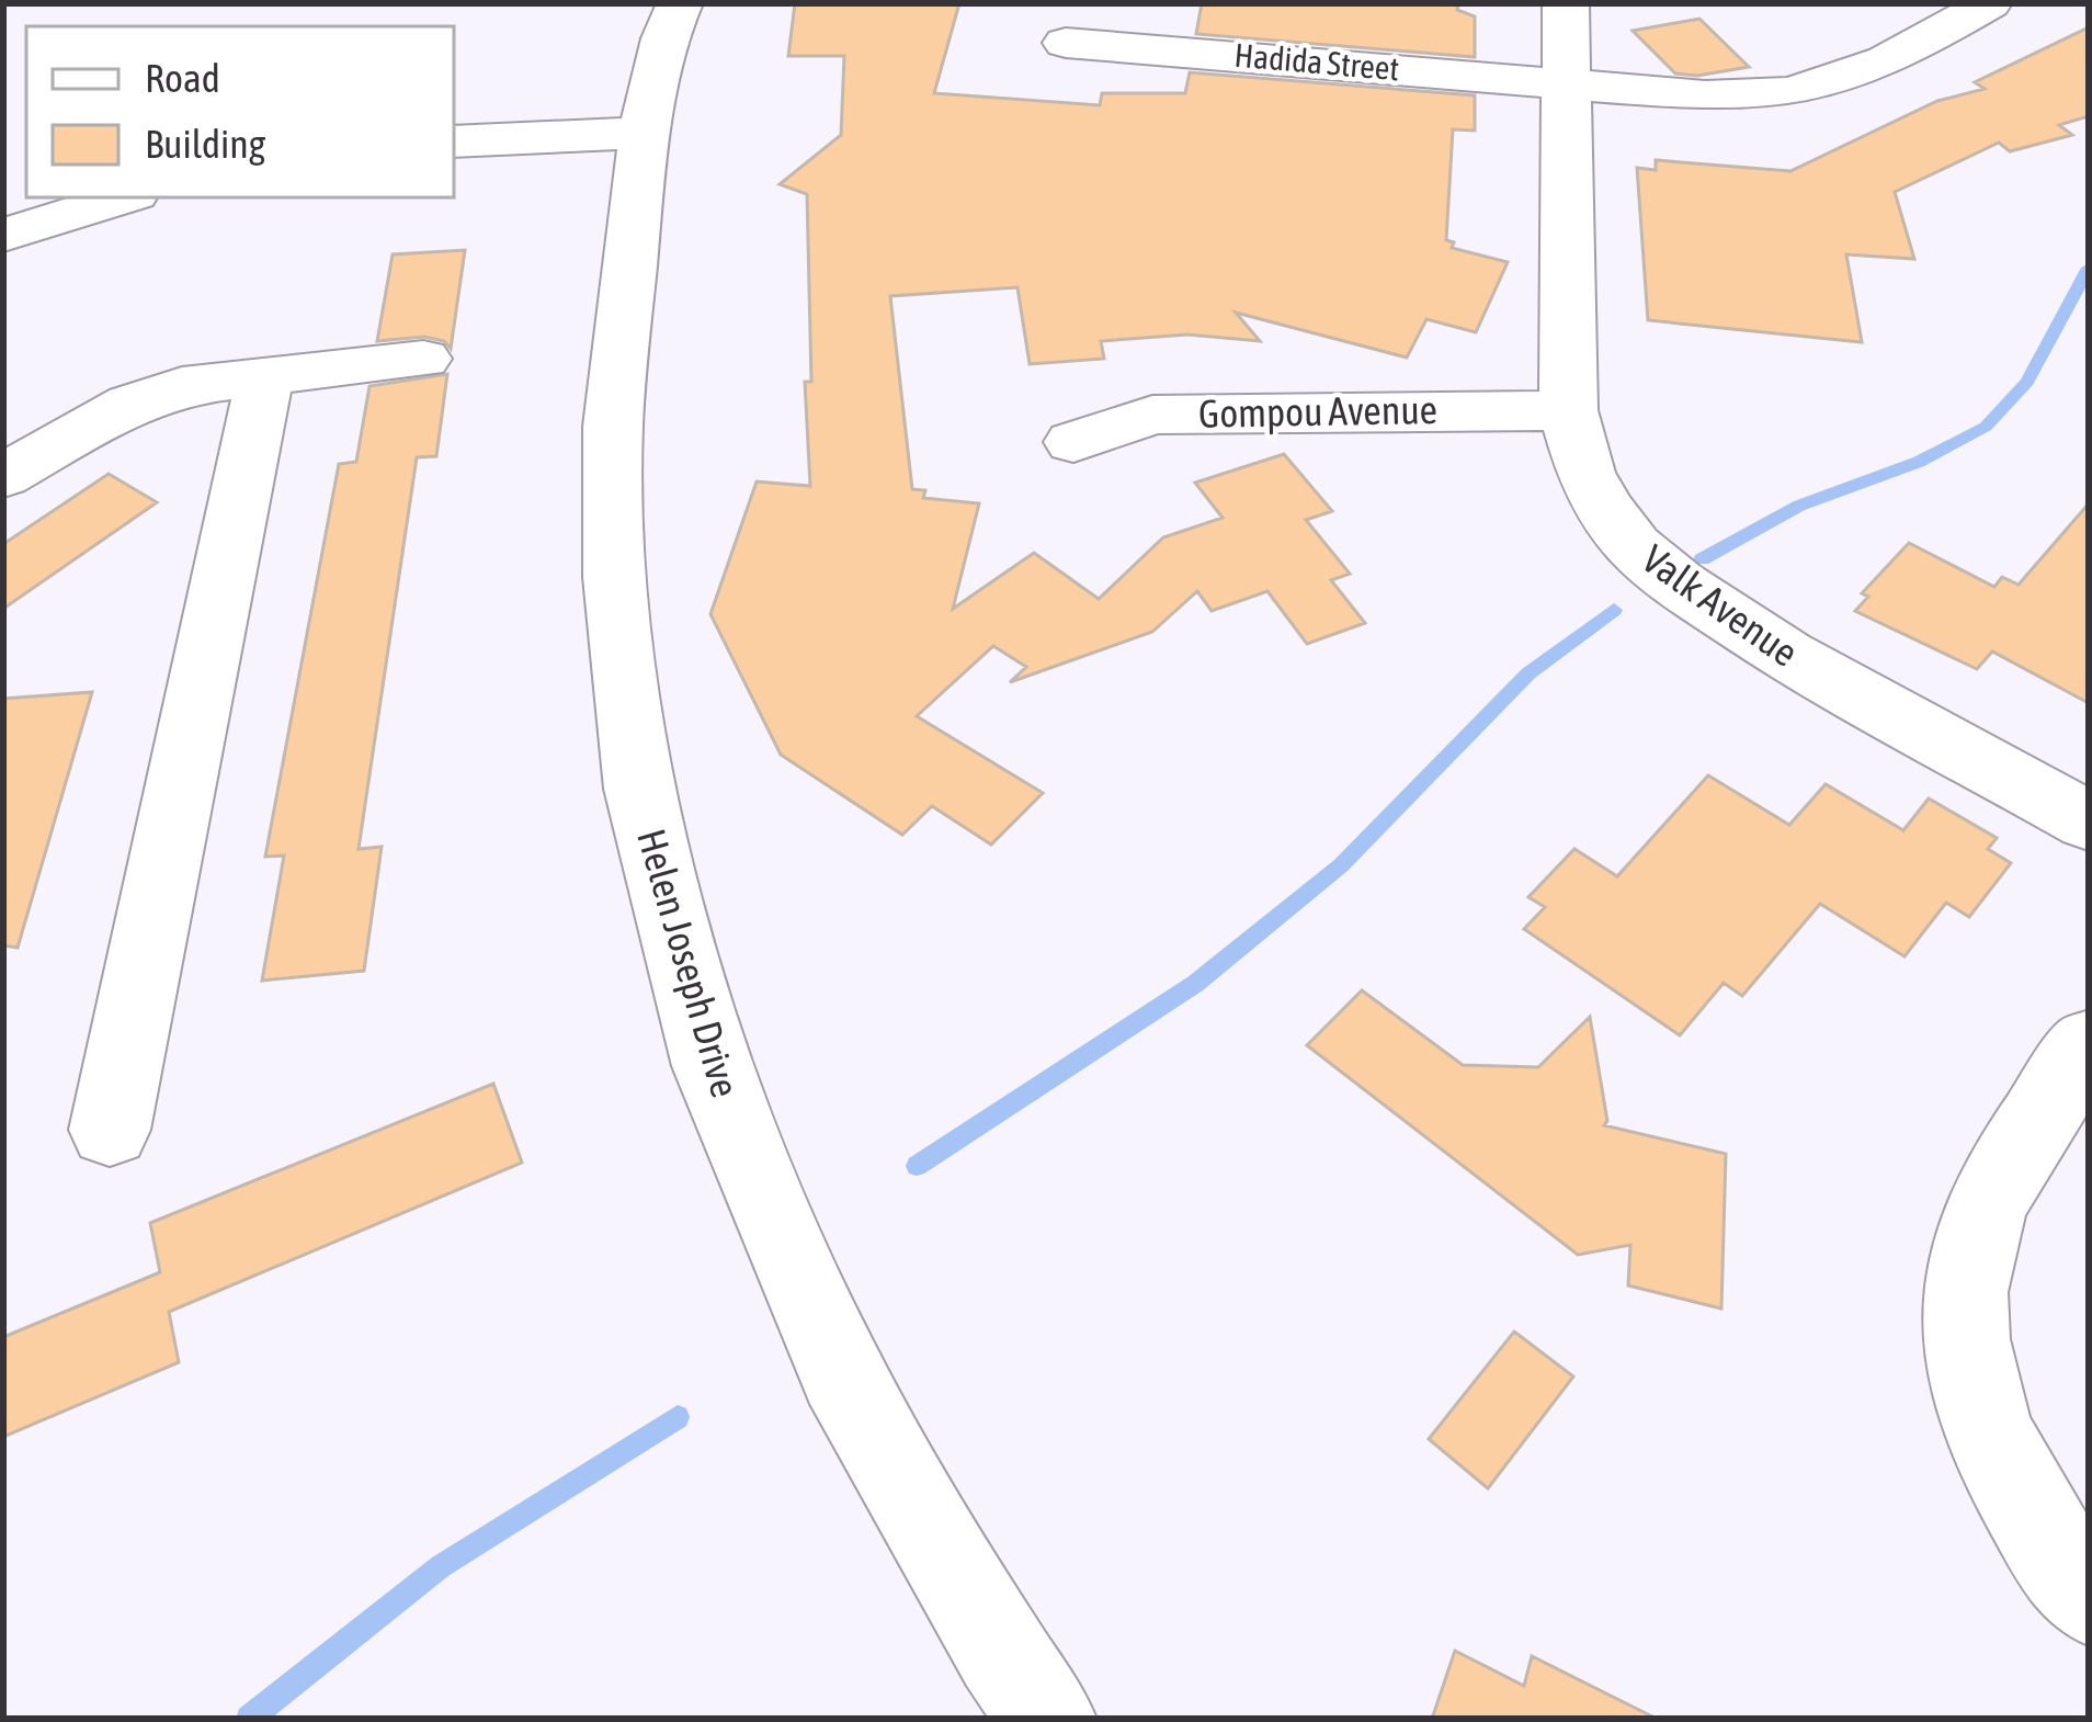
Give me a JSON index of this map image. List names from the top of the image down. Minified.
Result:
{"streets":{"street":["Hadida Street","Gompou Avenue","Valk Avenue","Helen Joseph Drive"]},"crossings":[["Hadida Street","Valk Avenue"],["Gompou Avenue","Valk Avenue"]],"legend":["Road","Building"]}
